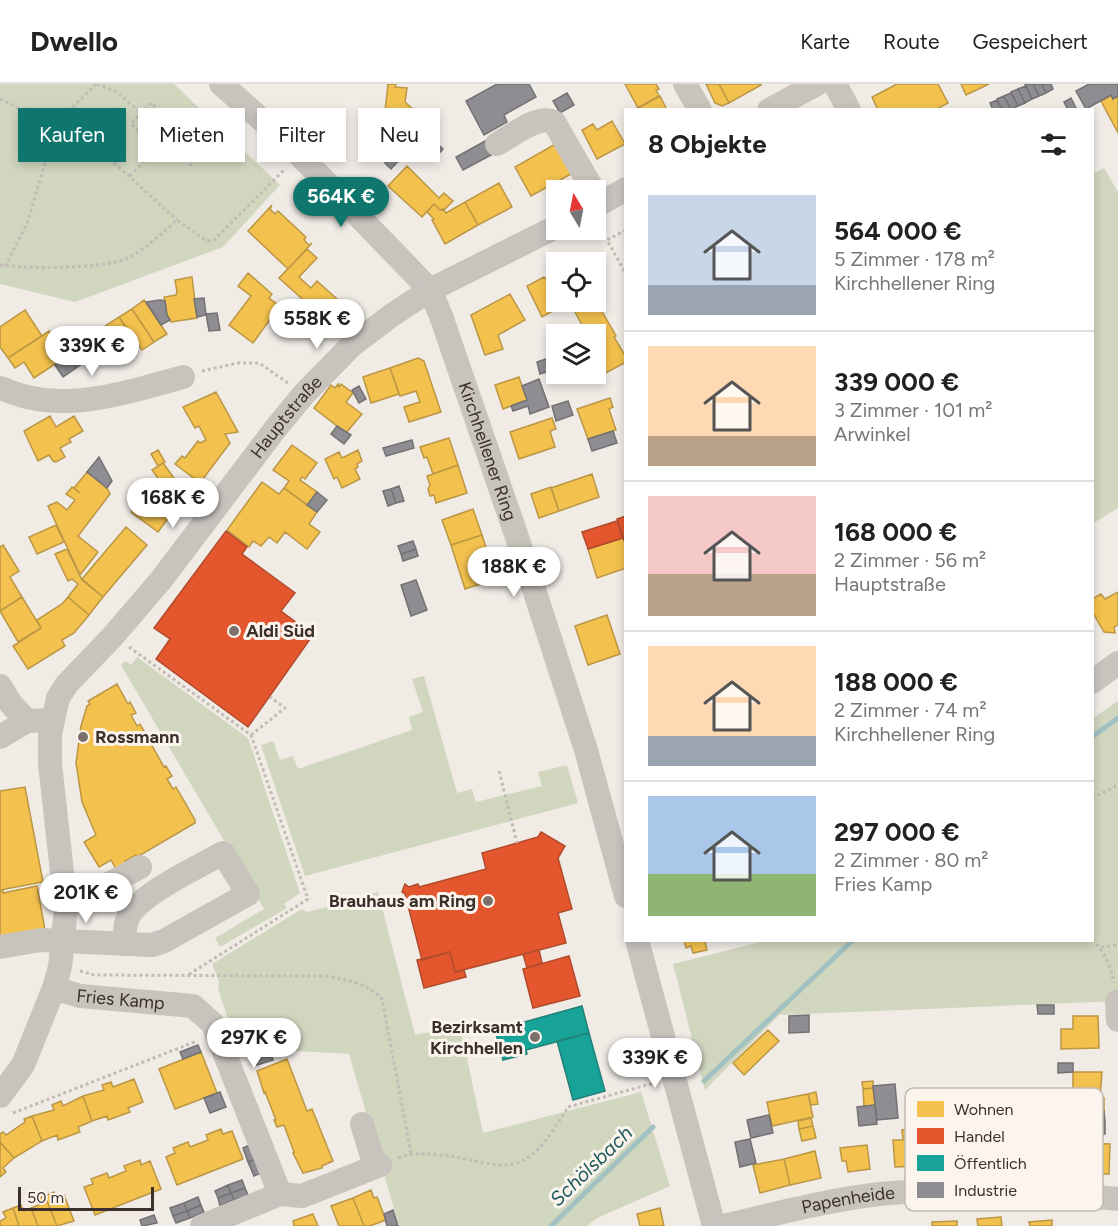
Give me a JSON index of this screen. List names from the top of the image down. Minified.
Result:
{"streets":{"street":["Hauptstraße","Kirchhellener Ring","Fries Kamp","Papenheide"]},"crossings":[["Hauptstraße","Kirchhellener Ring"],["Hauptstraße","Fries Kamp"]],"water":["Schölsbach"],"places":["Aldi Süd","Rossmann","Brauhaus am Ring","Bezirksamt Kirchhellen"],"legend":["Wohnen","Handel","Öffentlich","Industrie"],"scale_bar":"50 m","north":"top","page":{"header":"Dwello","nav":["Karte","Route","Gespeichert"],"chip":["Kaufen","Mieten","Filter","Neu"],"heading":"8 Objekte","price":["564K €","558K €","339K €","168K €","188K €","201K €","297K €","339K €"],"list":[{"name":"564 000 €","note":"5 Zimmer · 178 m² · Kirchhellener Ring"},{"name":"339 000 €","note":"3 Zimmer · 101 m² · Arwinkel"},{"name":"168 000 €","note":"2 Zimmer · 56 m² · Hauptstraße"},{"name":"188 000 €","note":"2 Zimmer · 74 m² · Kirchhellener Ring"},{"name":"297 000 €","note":"2 Zimmer · 80 m² · Fries Kamp"}],"scale":"50 m"}}
